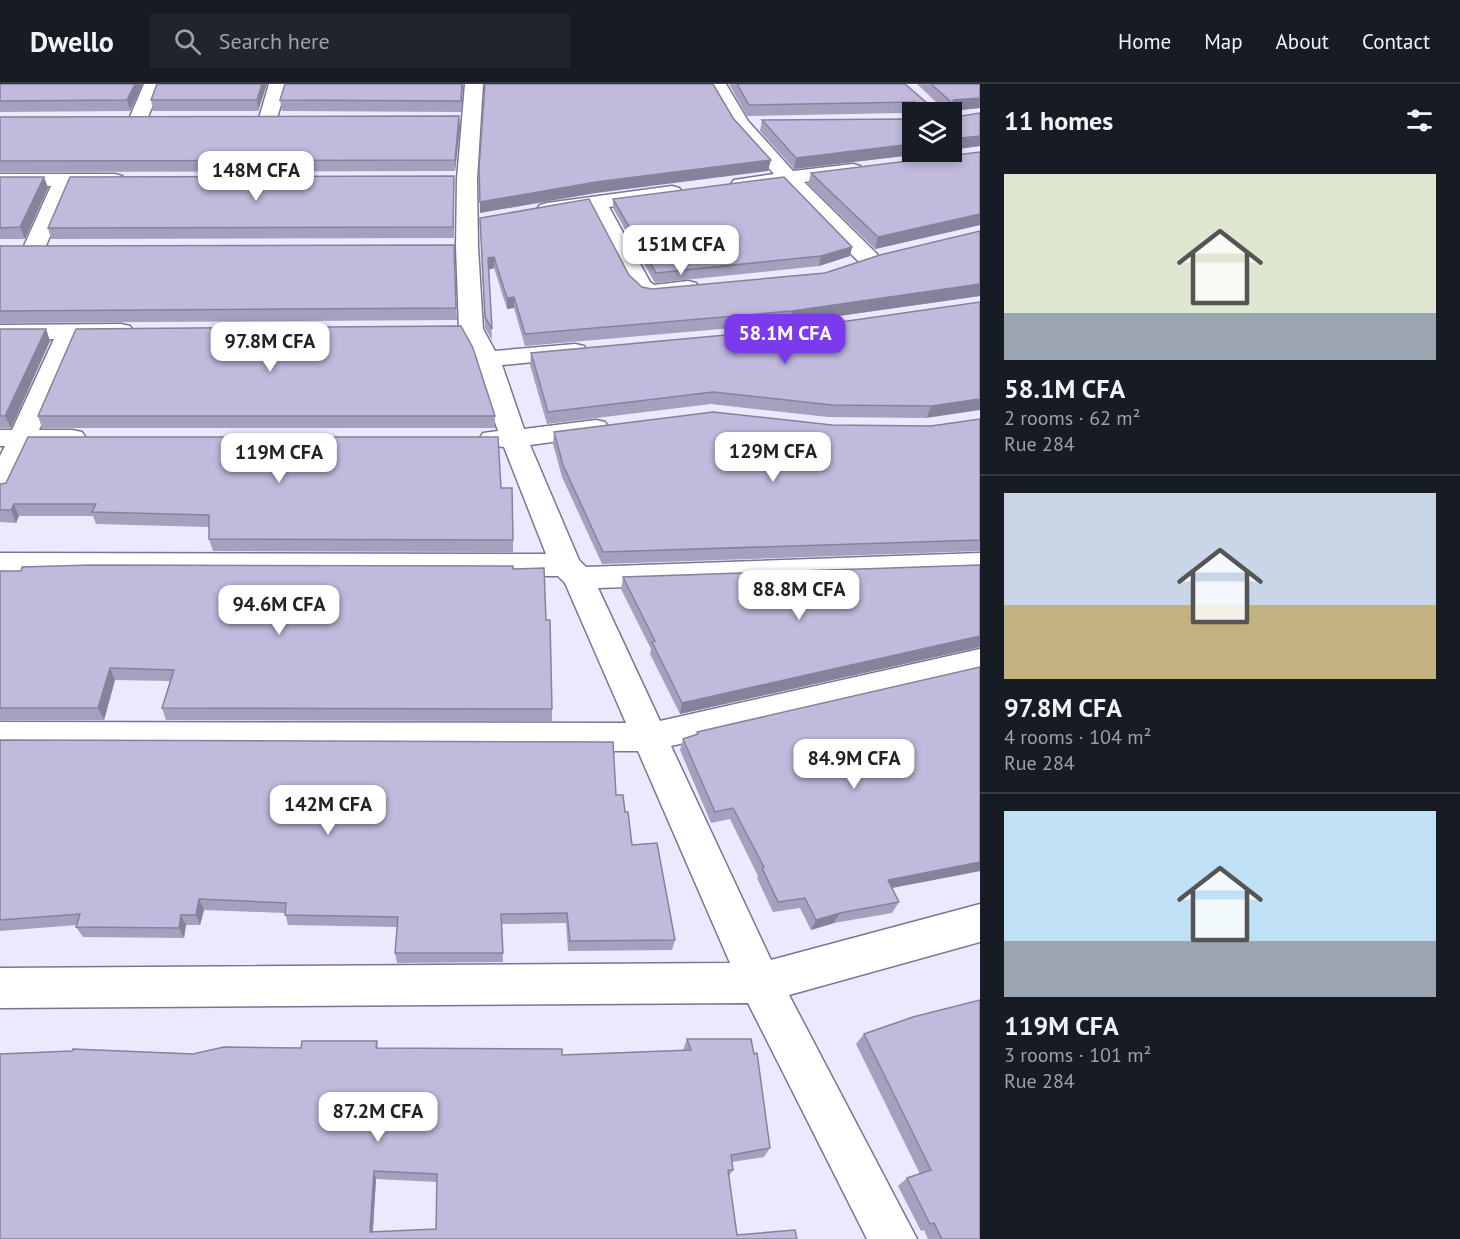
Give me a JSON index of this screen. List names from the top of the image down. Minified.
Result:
{"page":{"header":"Dwello","search":"Search here","nav":["Home","Map","About","Contact"],"heading":"11 homes","price":["148M CFA","151M CFA","58.1M CFA","97.8M CFA","129M CFA","119M CFA","88.8M CFA","94.6M CFA","84.9M CFA","142M CFA","87.2M CFA"],"list":[{"name":"58.1M CFA","note":"2 rooms · 62 m² · Rue 284"},{"name":"97.8M CFA","note":"4 rooms · 104 m² · Rue 284"},{"name":"119M CFA","note":"3 rooms · 101 m² · Rue 284"}]}}
